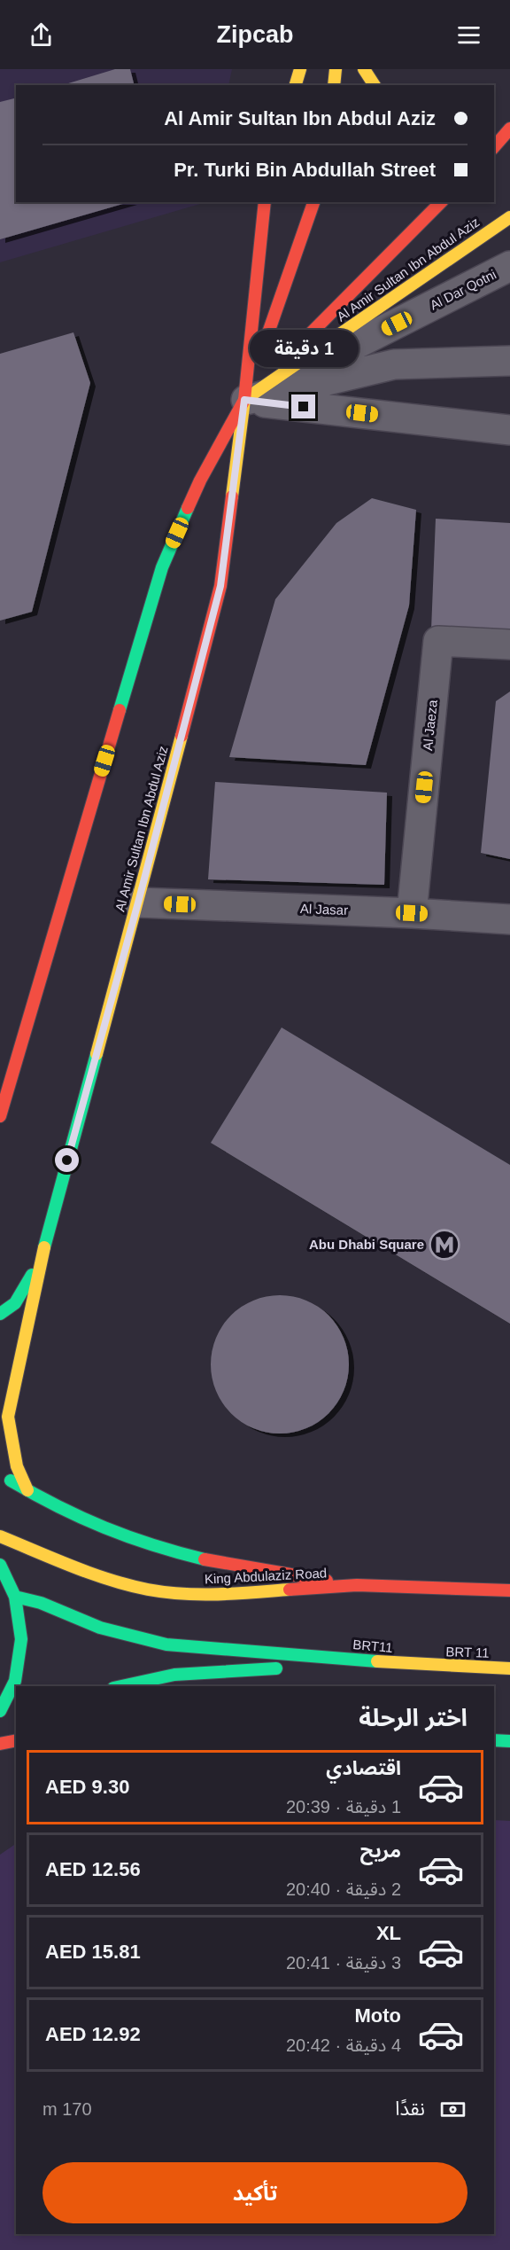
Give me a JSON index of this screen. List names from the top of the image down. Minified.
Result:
{"streets":{"street":["Al Amir Sultan Ibn Abdul Aziz","Al Dar Qotni","Al Jaeza","Al Jasar","King Abdulaziz Road","BRT11","BRT 11"]},"crossings":[["Al Amir Sultan Ibn Abdul Aziz","Al Dar Qotni"],["Al Amir Sultan Ibn Abdul Aziz","Al Jasar"],["Al Jaeza","Al Jasar"],["BRT11","BRT 11"]],"places":{"metro station":["Abu Dhabi Square"]},"page":{"header":"Zipcab","banner":["Al Amir Sultan Ibn Abdul Aziz","Pr. Turki Bin Abdullah Street"],"bubble":"1 دقيقة","heading":"اختر الرحلة","list":[{"name":"اقتصادي","note":"1 دقيقة · 20:39","value":"AED 9.30"},{"name":"مريح","note":"2 دقيقة · 20:40","value":"AED 12.56"},{"name":"XL","note":"3 دقيقة · 20:41","value":"AED 15.81"},{"name":"Moto","note":"4 دقيقة · 20:42","value":"AED 12.92"}],"pay":["نقدًا","170 m"],"buttons":"تأكيد"}}
